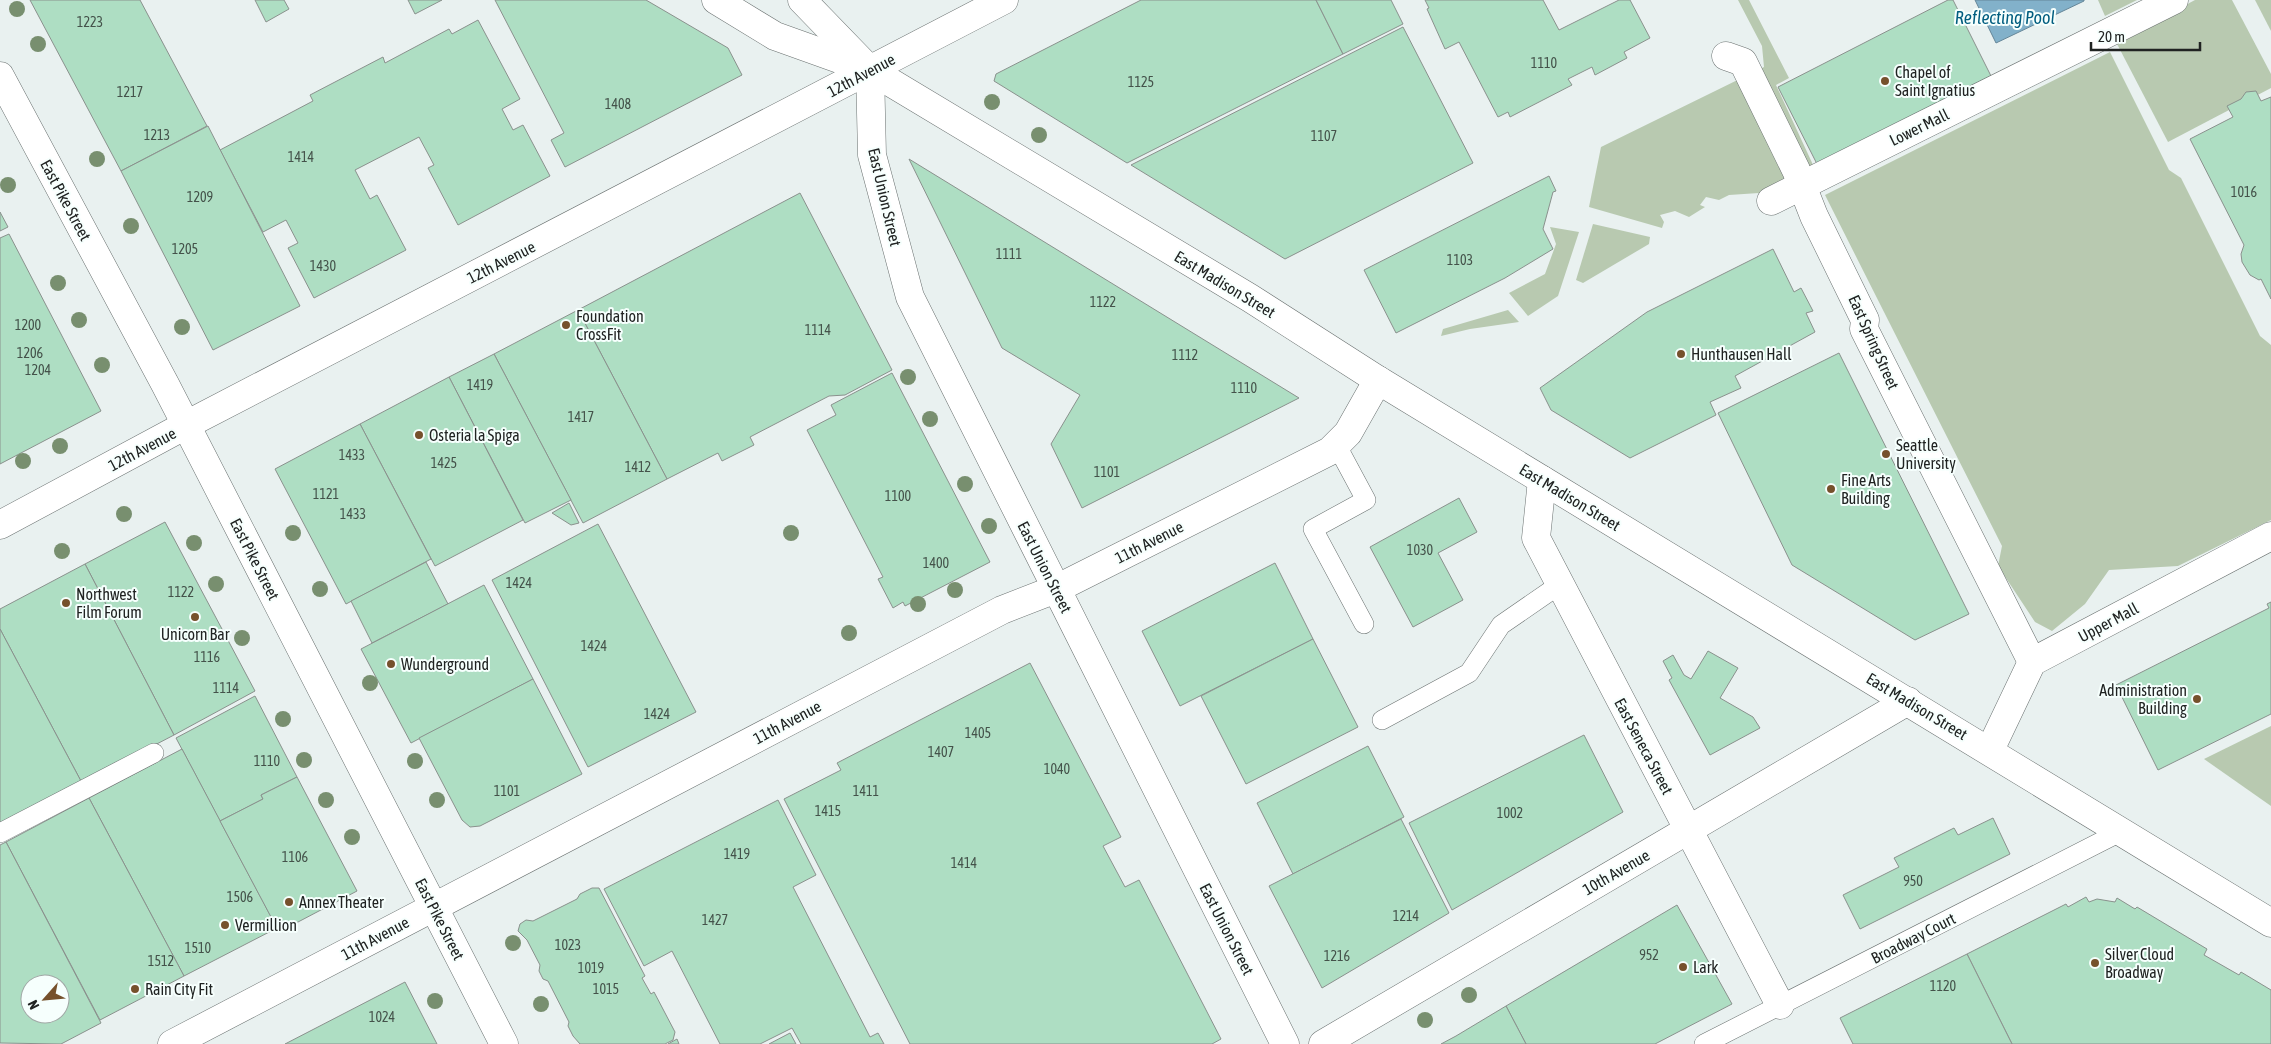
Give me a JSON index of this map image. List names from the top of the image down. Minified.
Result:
{"streets":{"street":["12th Avenue","Lower Mall","East Union Street","East Pike Street","East Madison Street","East Spring Street","11th Avenue","Upper Mall","East Seneca Street","10th Avenue"],"lane":["Broadway Court"]},"crossings":[["12th Avenue","East Union Street"],["12th Avenue","East Pike Street"],["12th Avenue","East Madison Street"],["Lower Mall","East Spring Street"],["East Union Street","East Madison Street"],["East Union Street","11th Avenue"],["East Pike Street","11th Avenue"],["East Madison Street","11th Avenue"],["East Madison Street","East Seneca Street"],["East Madison Street","10th Avenue"],["East Madison Street","Broadway Court"],["East Spring Street","Upper Mall"],["East Seneca Street","10th Avenue"],["East Seneca Street","Broadway Court"]],"water":["Reflecting Pool"],"places":["Chapel of Saint Ignatius","Foundation CrossFit","Hunthausen Hall","Osteria la Spiga","Seattle University","Fine Arts Building","Northwest Film Forum","Unicorn Bar","Wunderground","Administration Building","Annex Theater","Vermillion","Silver Cloud Broadway","Lark","Rain City Fit"],"house_numbers":["1223","1110","1125","1217","1408","1213","1107","1414","1016","1209","1205","1111","1103","1430","1122","1200","1114","1206","1112","1204","1419","1110","1417","1433","1425","1412","1101","1121","1100","1433","1030","1400","1424","1122","1424","1116","1114","1424","1405","1407","1110","1040","1101","1411","1415","1002","1419","1106","1414","950","1506","1214","1427","1023","1510","952","1216","1512","1019","1120","1015","1024"],"scale_bar":"20 m","north":"bottom left"}
